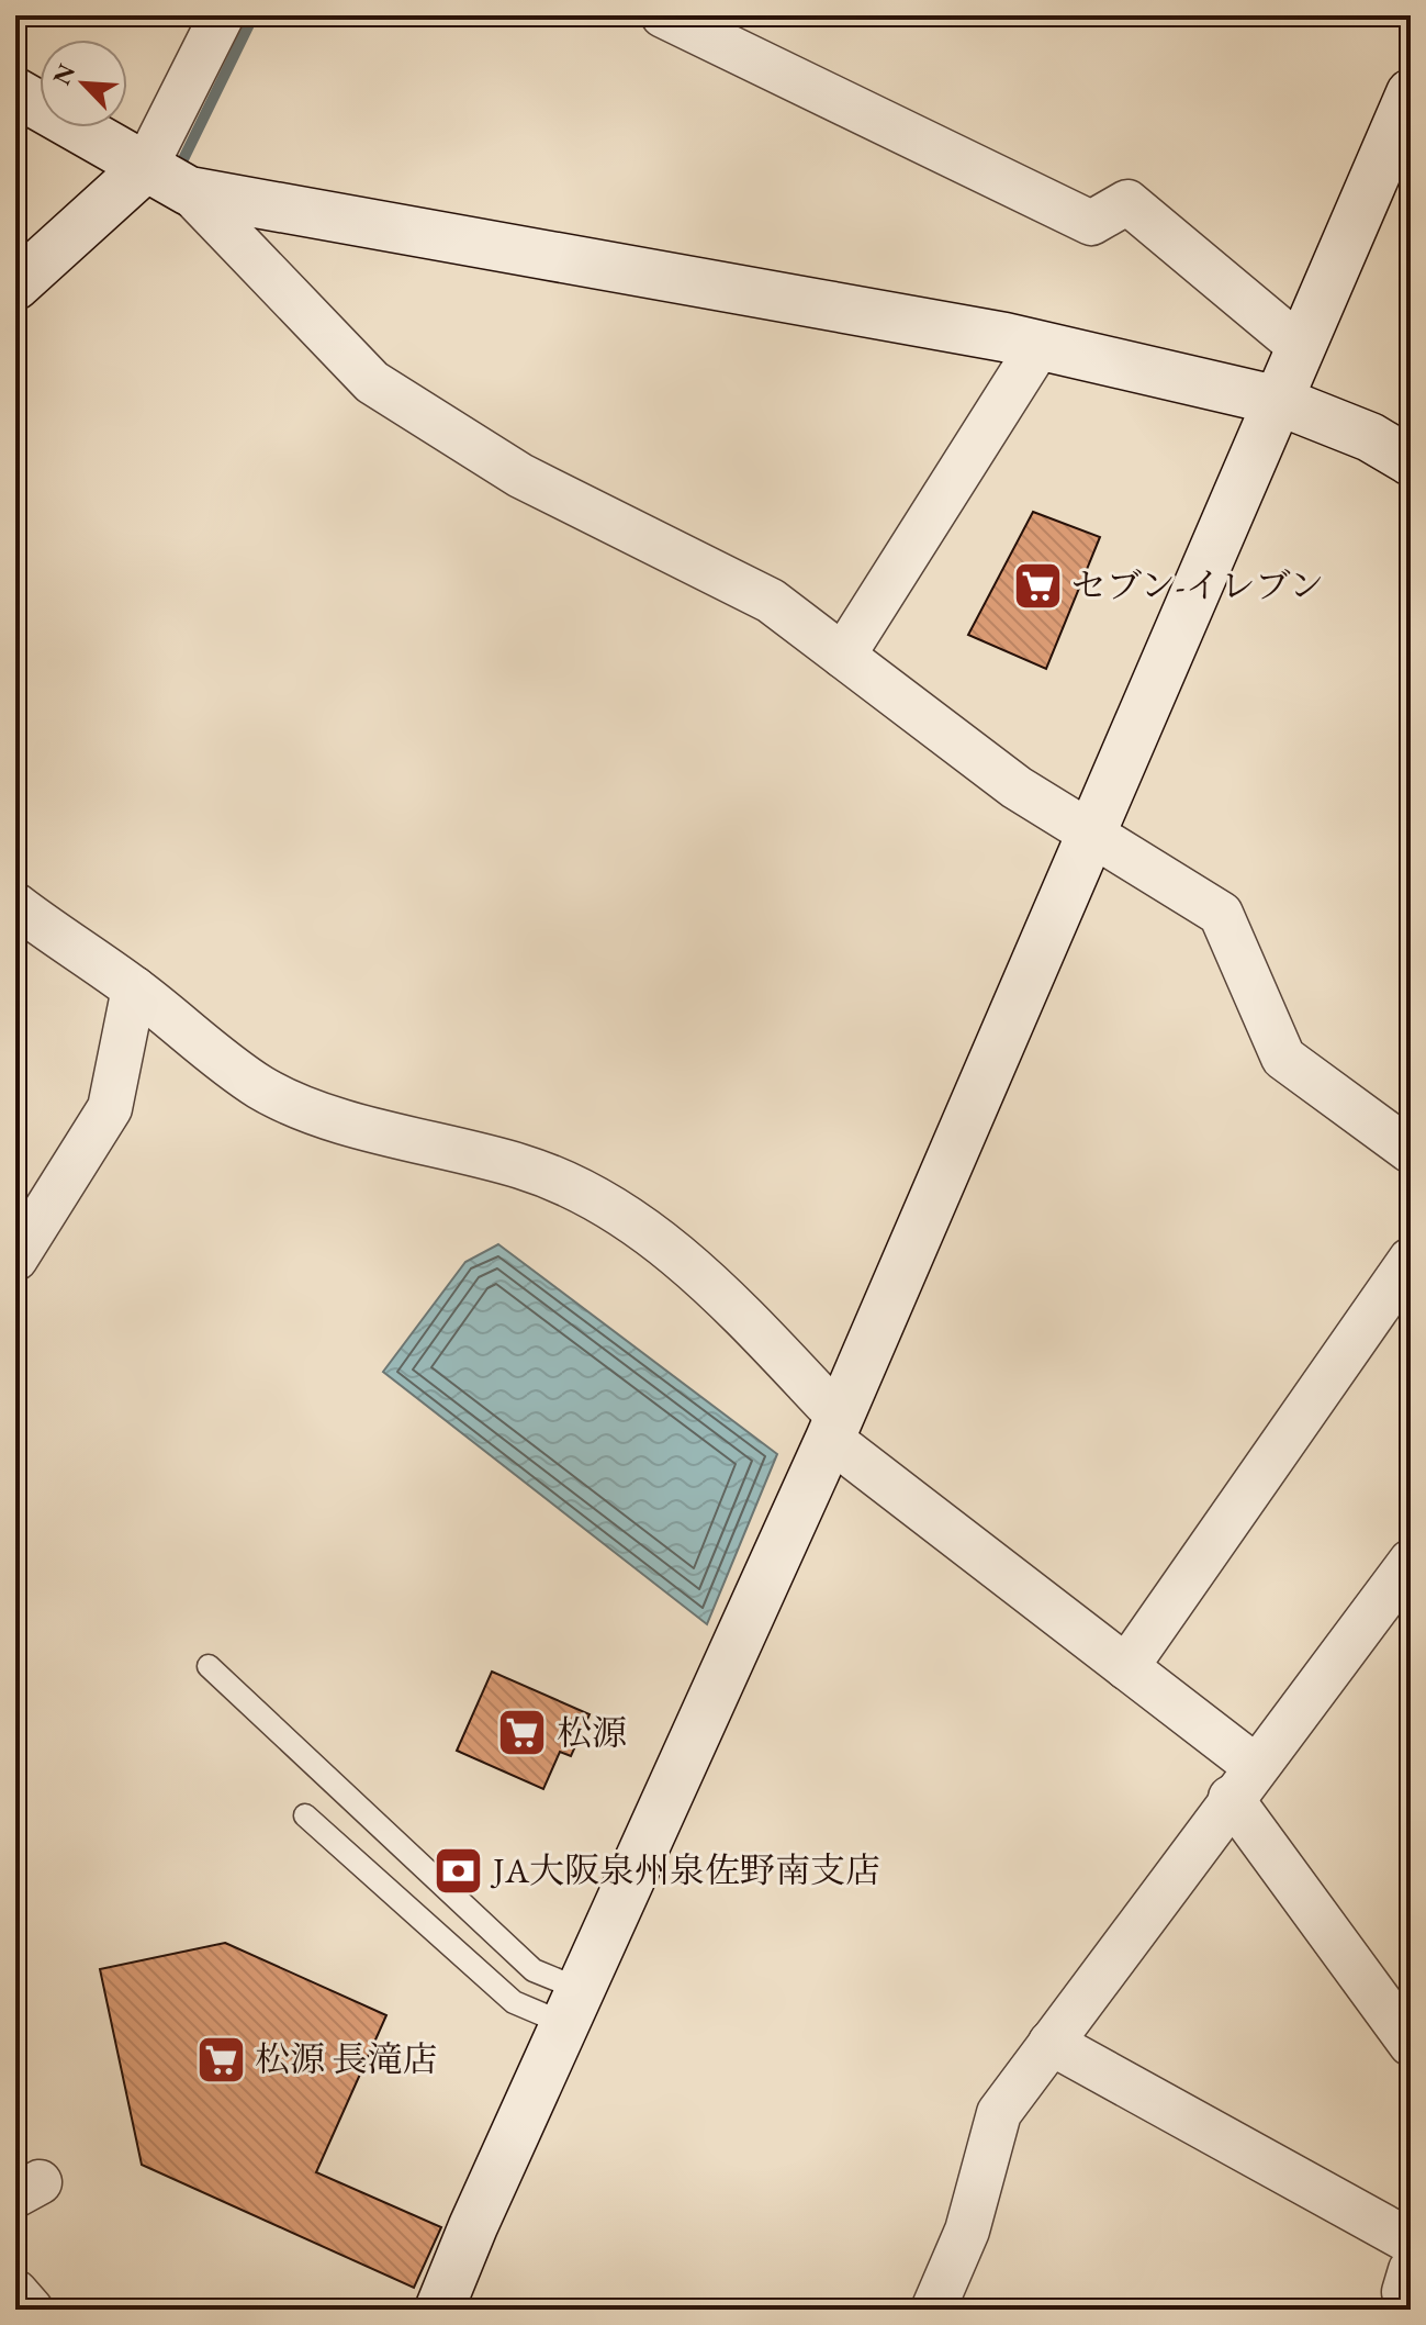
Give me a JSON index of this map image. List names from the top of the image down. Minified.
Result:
{"places":{"supermarket":["セブン-イレブン","松源","松源 長滝店"],"bank":["JA大阪泉州泉佐野南支店"]},"north":"top left"}
